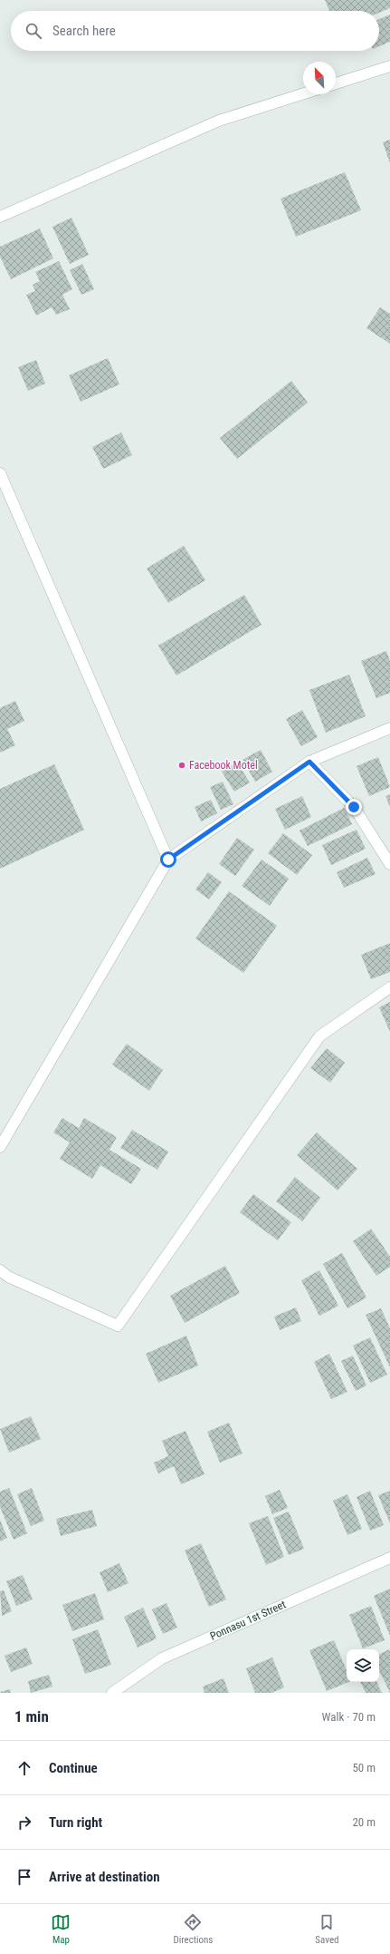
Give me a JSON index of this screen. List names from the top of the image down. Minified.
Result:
{"streets":{"street":["Ponnasu 1st Street"]},"places":["Facebook Motel"],"north":"top left","page":{"search":"Search here","heading":["1 min","Walk · 70 m"],"list":[["Continue","50 m"],["Turn right","20 m"],"Arrive at destination"],"nav":["Map","Directions","Saved"]}}
